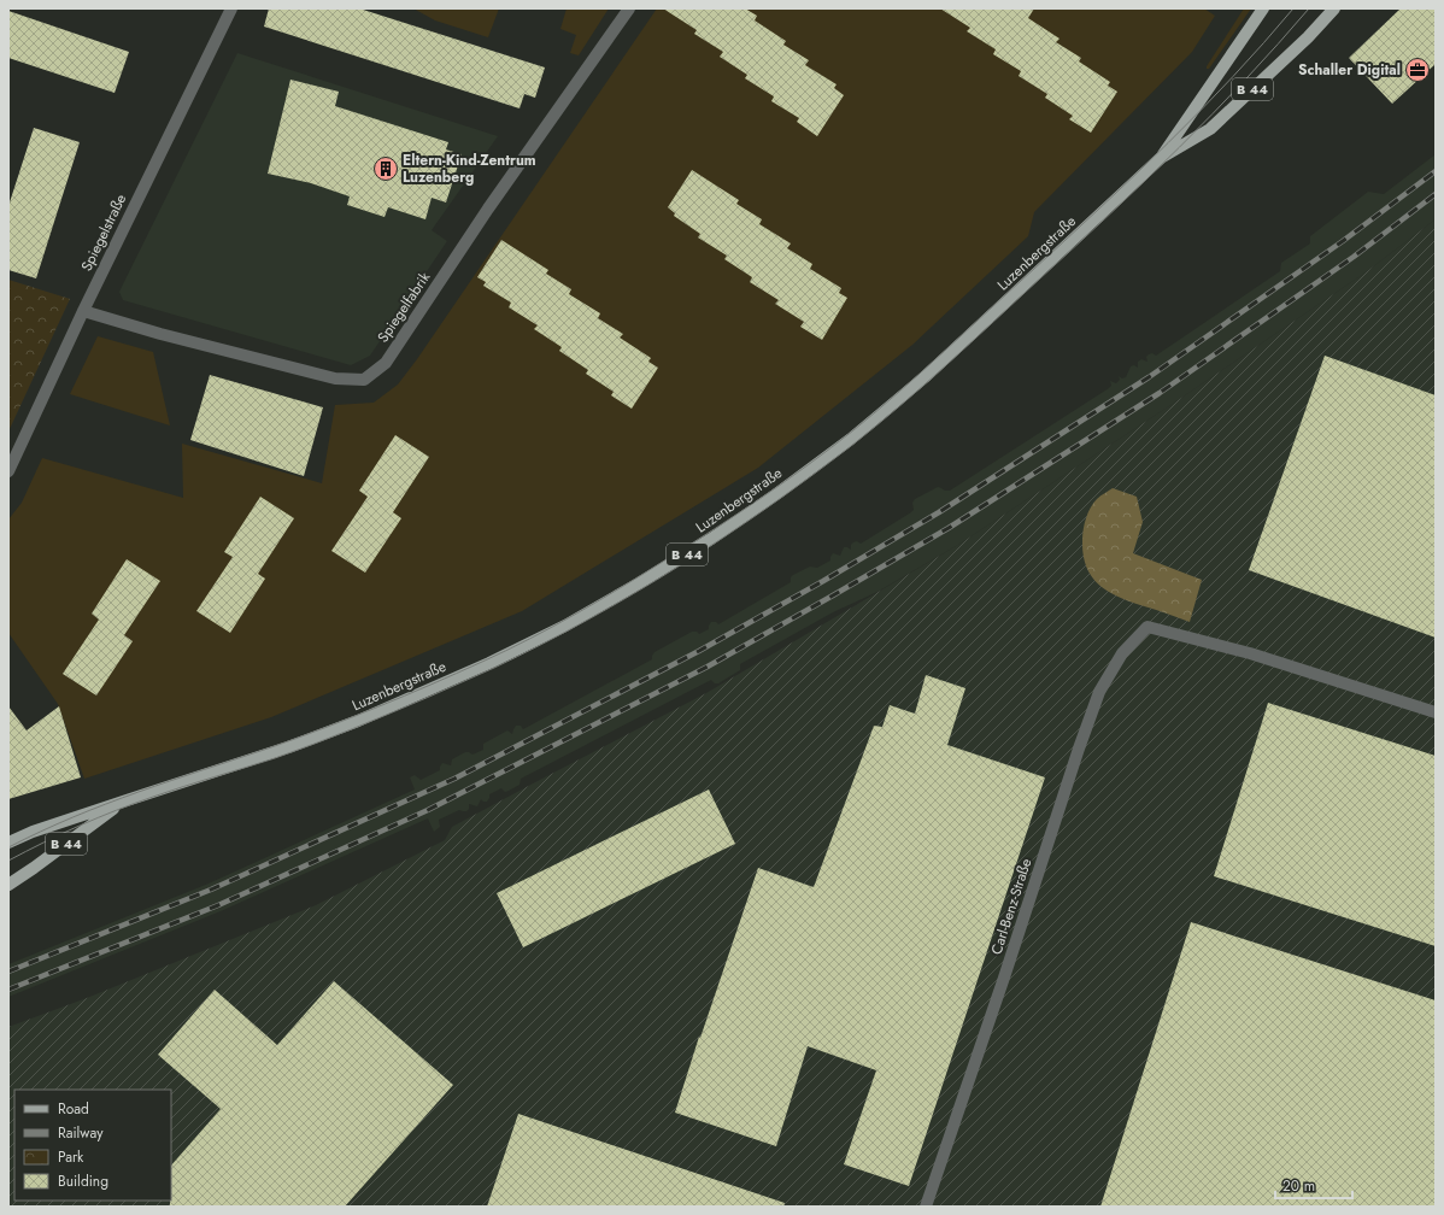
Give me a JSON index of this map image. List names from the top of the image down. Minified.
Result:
{"streets":{"main road":["B 44","Luzenbergstraße"],"street":["Spiegelstraße","Spiegelfabrik","Carl-Benz-Straße"]},"crossings":[["Spiegelstraße","Spiegelfabrik"]],"places":{"office":["Schaller Digital"],"building":["Eltern-Kind-Zentrum Luzenberg"]},"legend":["Road","Railway","Park","Building"],"scale_bar":"20 m"}
